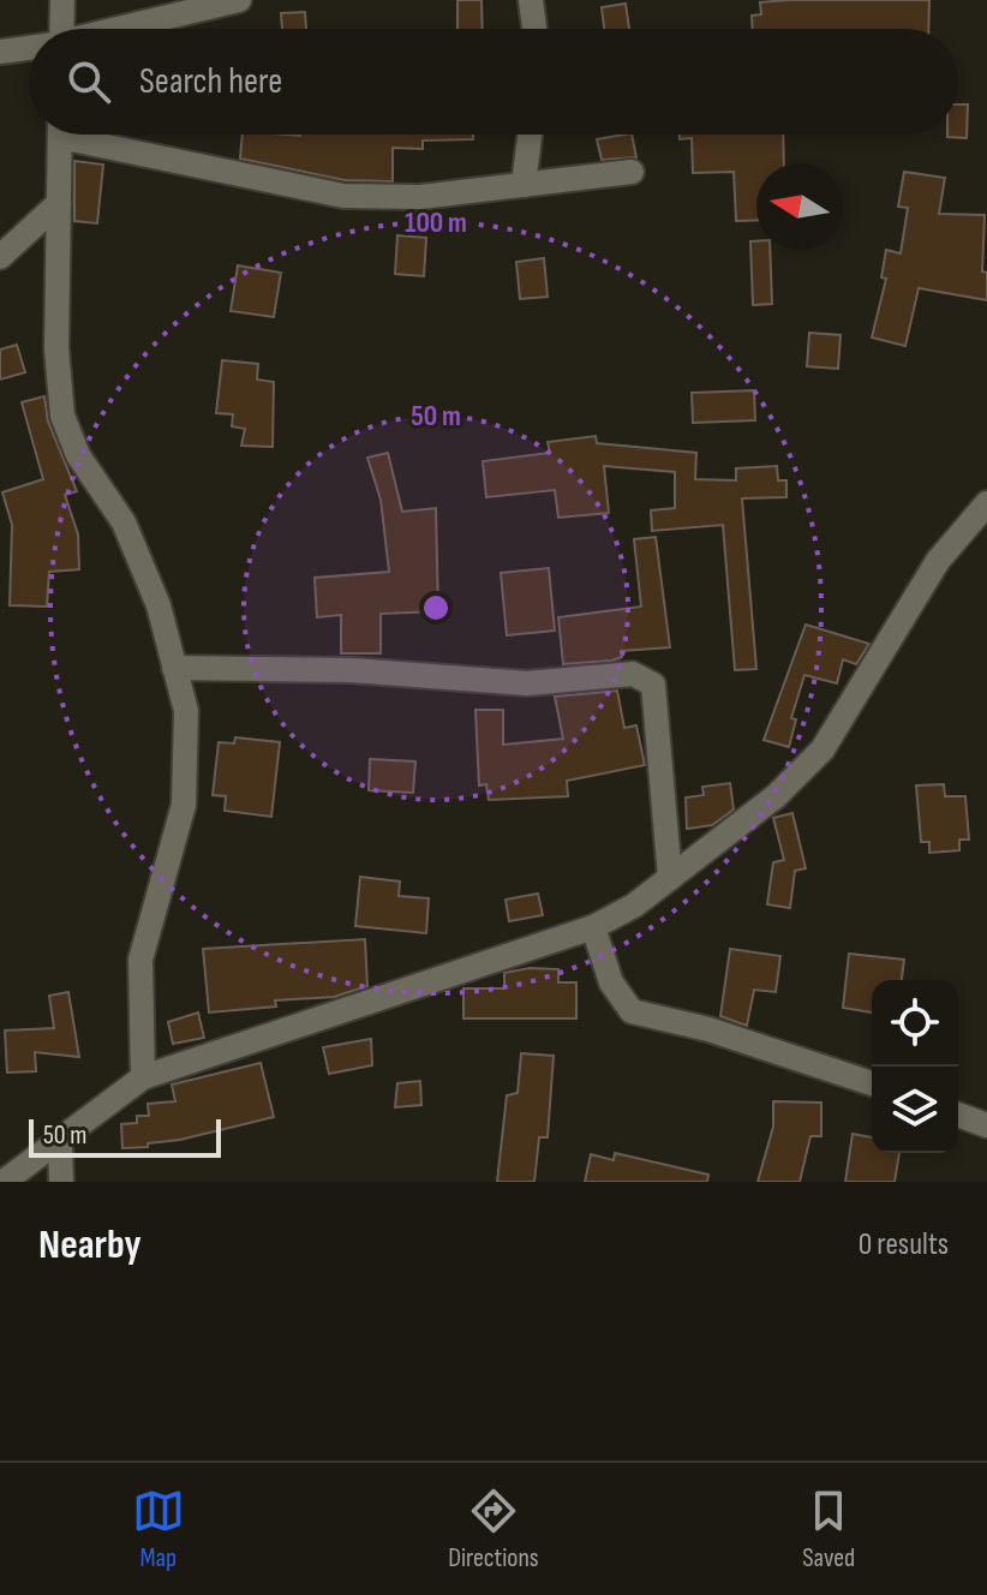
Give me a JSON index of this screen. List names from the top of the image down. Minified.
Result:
{"scale_bar":"50 m","north":"left","page":{"search":"Search here","scale":"50 m","heading":["Nearby","0 results"],"nav":["Map","Directions","Saved"]},"rings":["100 m","50 m"]}
